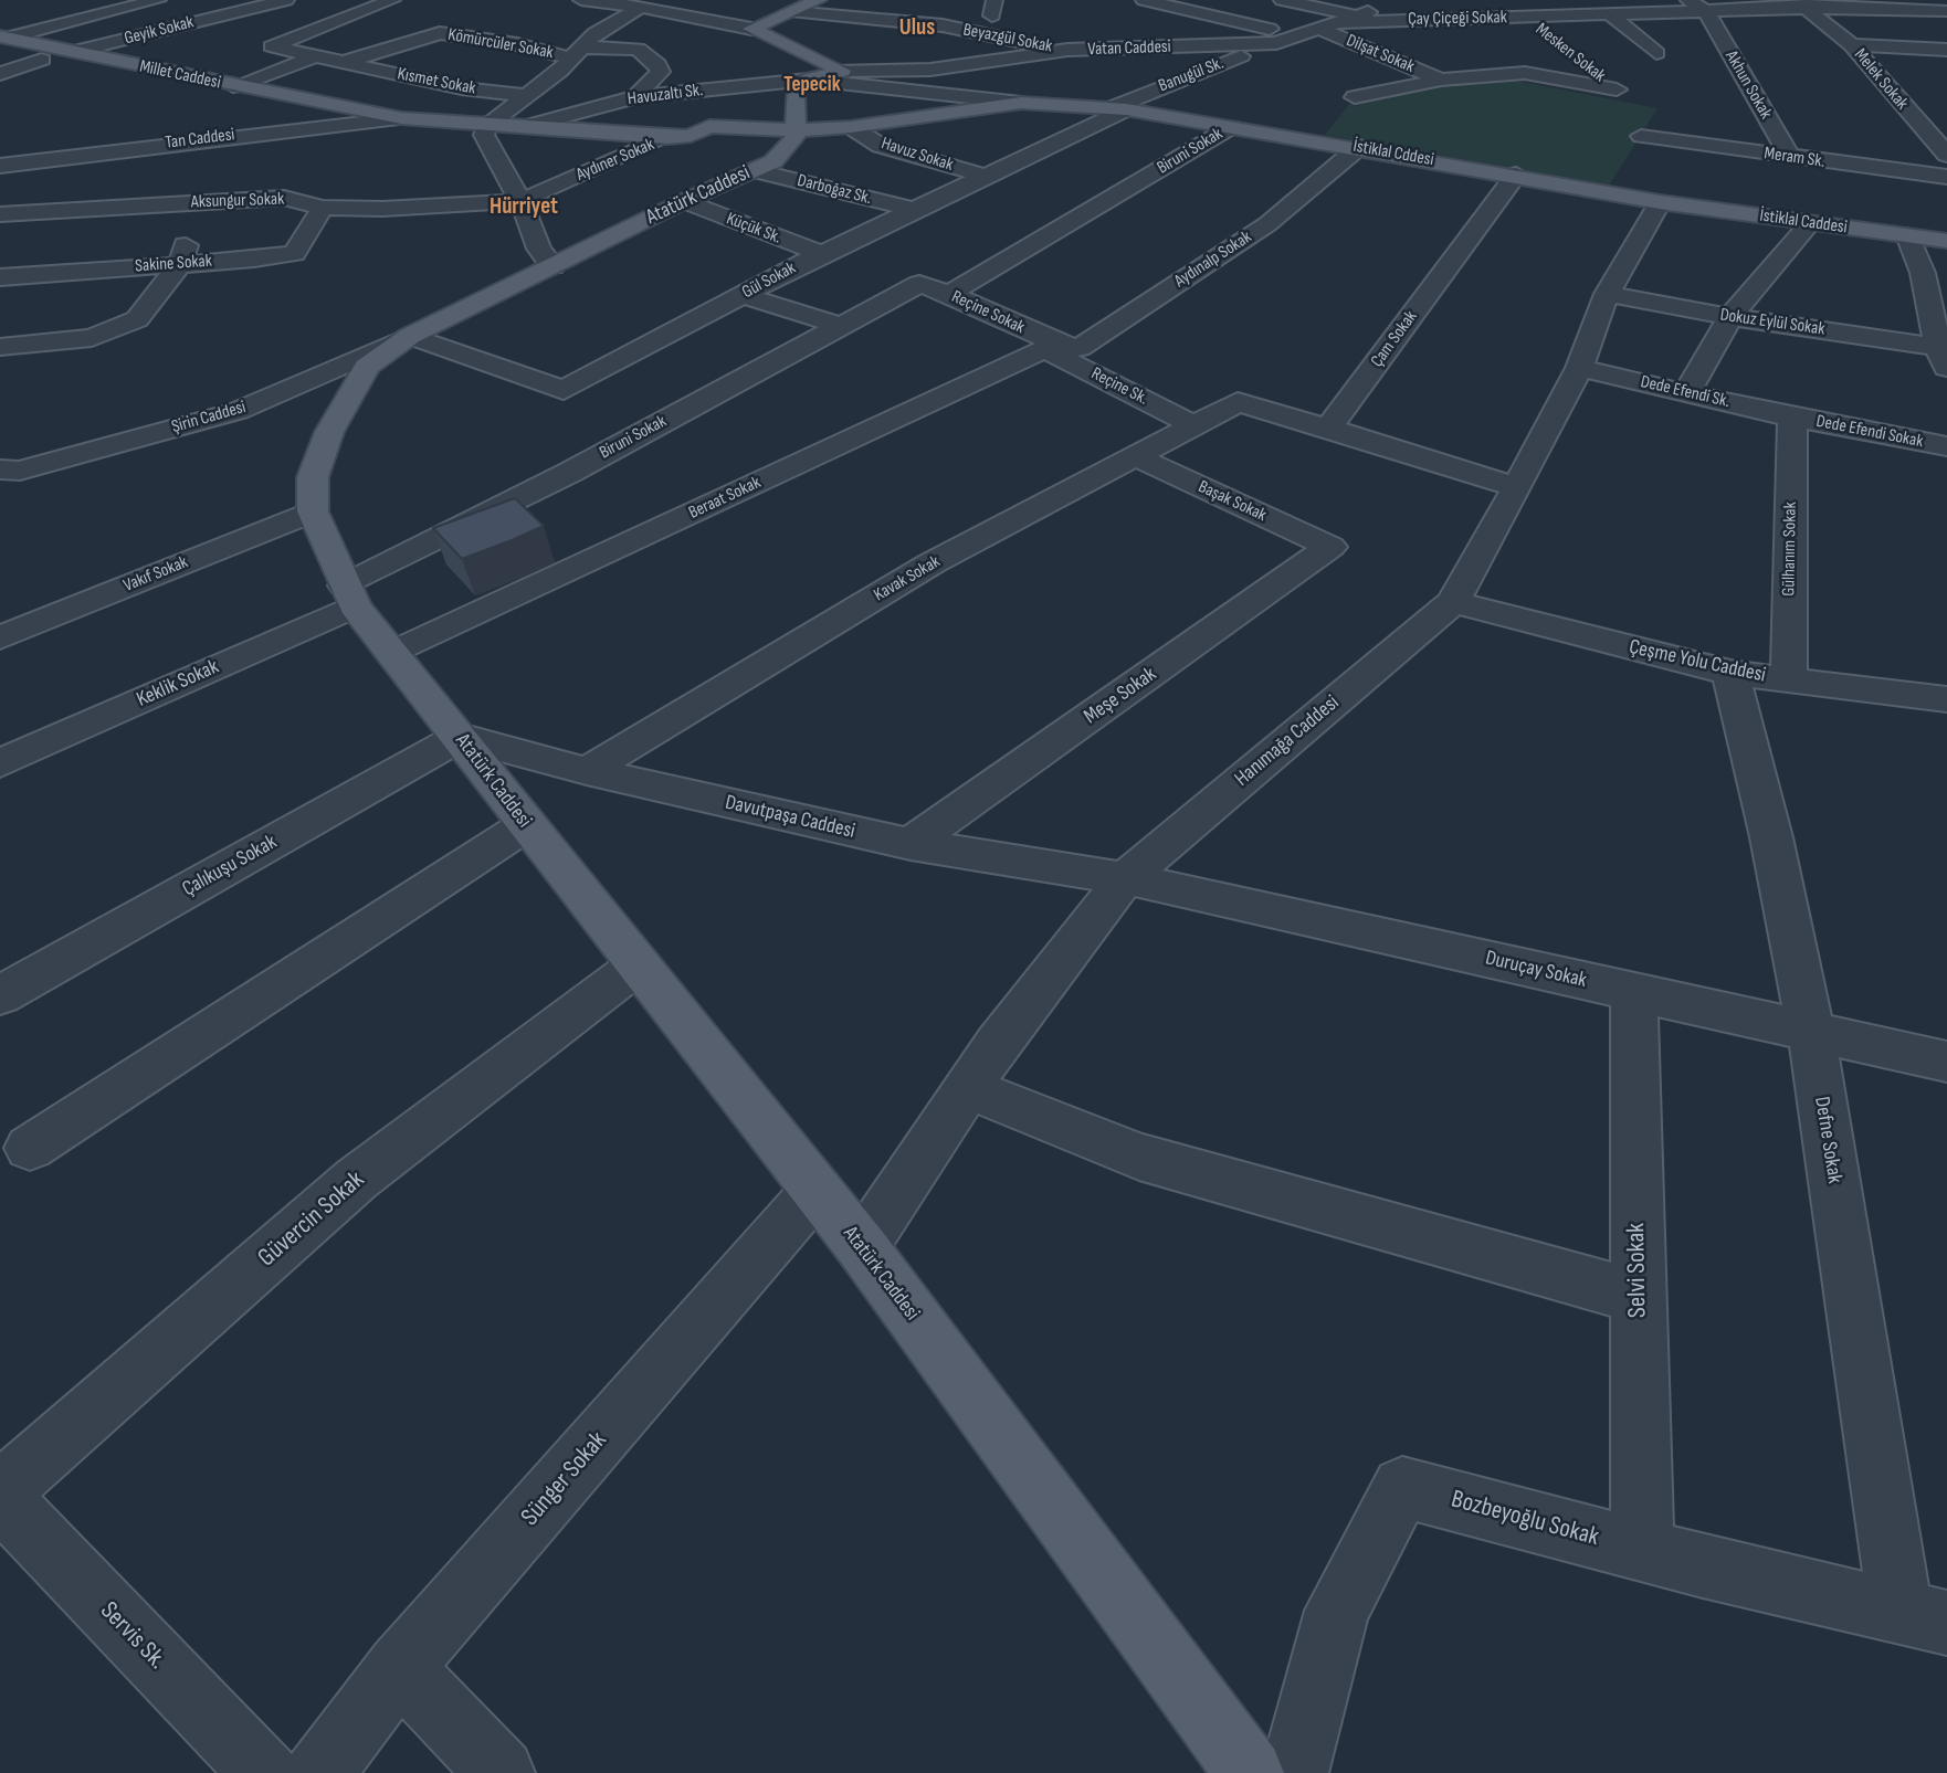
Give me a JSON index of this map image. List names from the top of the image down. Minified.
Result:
{"streets":{"main road":["Millet Caddesi","İstiklal Cddesi","Atatürk Caddesi","İstiklal Caddesi"],"street":["Çay Çiçeği Sokak","Geyik Sokak","Beyazgül Sokak","Kömürcüler Sokak","Vatan Caddesi","Mesken Sokak","Dilşat Sokak","Banugül Sk.","Melek Sokak","Kısmet Sokak","Akhun Sokak","Havuzaltı Sk.","Tan Caddesi","Biruni Sokak","Havuz Sokak","Meram Sk.","Aydıner Sokak","Darboğaz Sk.","Aksungur Sokak","Küçük Sk.","Aydınalp Sokak","Sakine Sokak","Gül Sokak","Reçine Sokak","Dokuz Eylül Sokak","Çam Sokak","Reçine Sk.","Dede Efendi Sk.","Şirin Caddesi","Dede Efendi Sokak","Beraat Sokak","Başak Sokak","Gülhanım Sokak","Vakıf Sokak","Kavak Sokak","Çeşme Yolu Caddesi","Keklik Sokak","Meşe Sokak","Hanımağa Caddesi","Davutpaşa Caddesi","Çalıkuşu Sokak","Duruçay Sokak","Defne Sokak","Güvercin Sokak","Selvi Sokak","Sünger Sokak","Bozbeyoğlu Sokak","Servis Sk."]},"crossings":[["Çay Çiçeği Sokak","Vatan Caddesi"],["Çay Çiçeği Sokak","Mesken Sokak"],["Çay Çiçeği Sokak","Dilşat Sokak"],["Çay Çiçeği Sokak","Melek Sokak"],["Çay Çiçeği Sokak","Akhun Sokak"],["Geyik Sokak","Millet Caddesi"],["Beyazgül Sokak","Vatan Caddesi"],["Kömürcüler Sokak","Kısmet Sokak"],["Kömürcüler Sokak","İstiklal Cddesi"],["Vatan Caddesi","Dilşat Sokak"],["Vatan Caddesi","Banugül Sk."],["Vatan Caddesi","Havuzaltı Sk."],["Mesken Sokak","Dilşat Sokak"],["Millet Caddesi","İstiklal Cddesi"],["Banugül Sk.","İstiklal Cddesi"],["Banugül Sk.","Gül Sokak"],["Akhun Sokak","Meram Sk."],["Havuzaltı Sk.","İstiklal Cddesi"],["Tan Caddesi","İstiklal Cddesi"],["Biruni Sokak","İstiklal Cddesi"],["Biruni Sokak","Atatürk Caddesi"],["Biruni Sokak","Reçine Sokak"],["Biruni Sokak","Keklik Sokak"],["İstiklal Cddesi","Havuz Sokak"],["İstiklal Cddesi","Aydıner Sokak"],["İstiklal Cddesi","Atatürk Caddesi"],["İstiklal Cddesi","İstiklal Caddesi"],["İstiklal Cddesi","Aydınalp Sokak"],["İstiklal Cddesi","Gül Sokak"],["İstiklal Cddesi","Çam Sokak"],["İstiklal Cddesi","Hanımağa Caddesi"],["Havuz Sokak","Gül Sokak"],["Aydıner Sokak","Aksungur Sokak"],["Darboğaz Sk.","Atatürk Caddesi"],["Darboğaz Sk.","Gül Sokak"],["Atatürk Caddesi","Küçük Sk."],["Atatürk Caddesi","Gül Sokak"],["Atatürk Caddesi","Şirin Caddesi"],["Atatürk Caddesi","Beraat Sokak"],["Atatürk Caddesi","Vakıf Sokak"],["Atatürk Caddesi","Keklik Sokak"],["Atatürk Caddesi","Hanımağa Caddesi"],["Atatürk Caddesi","Davutpaşa Caddesi"],["Atatürk Caddesi","Çalıkuşu Sokak"],["Atatürk Caddesi","Güvercin Sokak"],["Atatürk Caddesi","Sünger Sokak"],["Aksungur Sokak","Sakine Sokak"],["İstiklal Caddesi","Hanımağa Caddesi"],["Küçük Sk.","Gül Sokak"],["Aydınalp Sokak","Reçine Sokak"],["Aydınalp Sokak","Reçine Sk."],["Aydınalp Sokak","Beraat Sokak"],["Gül Sokak","Şirin Caddesi"],["Reçine Sokak","Reçine Sk."],["Reçine Sokak","Beraat Sokak"],["Dokuz Eylül Sokak","Hanımağa Caddesi"],["Çam Sokak","Kavak Sokak"],["Reçine Sk.","Beraat Sokak"],["Reçine Sk.","Kavak Sokak"],["Dede Efendi Sk.","Dede Efendi Sokak"],["Dede Efendi Sk.","Gülhanım Sokak"],["Dede Efendi Sk.","Hanımağa Caddesi"],["Dede Efendi Sokak","Gülhanım Sokak"],["Başak Sokak","Kavak Sokak"],["Başak Sokak","Meşe Sokak"],["Gülhanım Sokak","Çeşme Yolu Caddesi"],["Kavak Sokak","Davutpaşa Caddesi"],["Çeşme Yolu Caddesi","Hanımağa Caddesi"],["Çeşme Yolu Caddesi","Defne Sokak"],["Meşe Sokak","Davutpaşa Caddesi"],["Hanımağa Caddesi","Davutpaşa Caddesi"],["Hanımağa Caddesi","Duruçay Sokak"],["Davutpaşa Caddesi","Çalıkuşu Sokak"],["Davutpaşa Caddesi","Duruçay Sokak"],["Duruçay Sokak","Defne Sokak"],["Duruçay Sokak","Selvi Sokak"],["Defne Sokak","Bozbeyoğlu Sokak"],["Güvercin Sokak","Servis Sk."],["Selvi Sokak","Bozbeyoğlu Sokak"]],"districts":["Ulus","Tepecik","Hürriyet"]}
